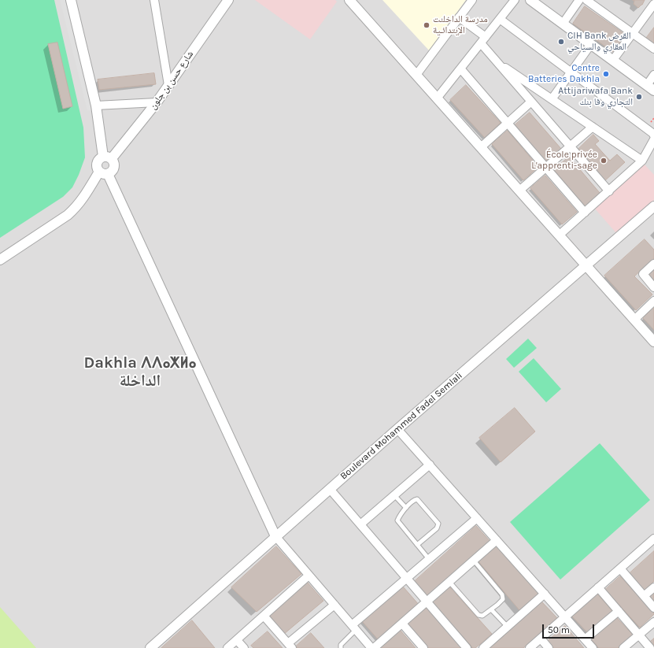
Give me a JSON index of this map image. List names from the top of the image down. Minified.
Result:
{"streets":{"street":["شارع حسن بن جلون","Boulevard Mohammed Fadel Semlali"]},"districts":["Dakhla ⴷⴷⴰⵅⵍⴰ الداخلة"],"places":["مدرسة الداخلنت الإبتدائـية","CIH Bank القرض العقاري والسياحي","Centre Batteries Dakhla","Attijariwafa Bank التجاري وفا بنك","École privée L'apprenti-sage"],"scale_bar":"50 m"}
